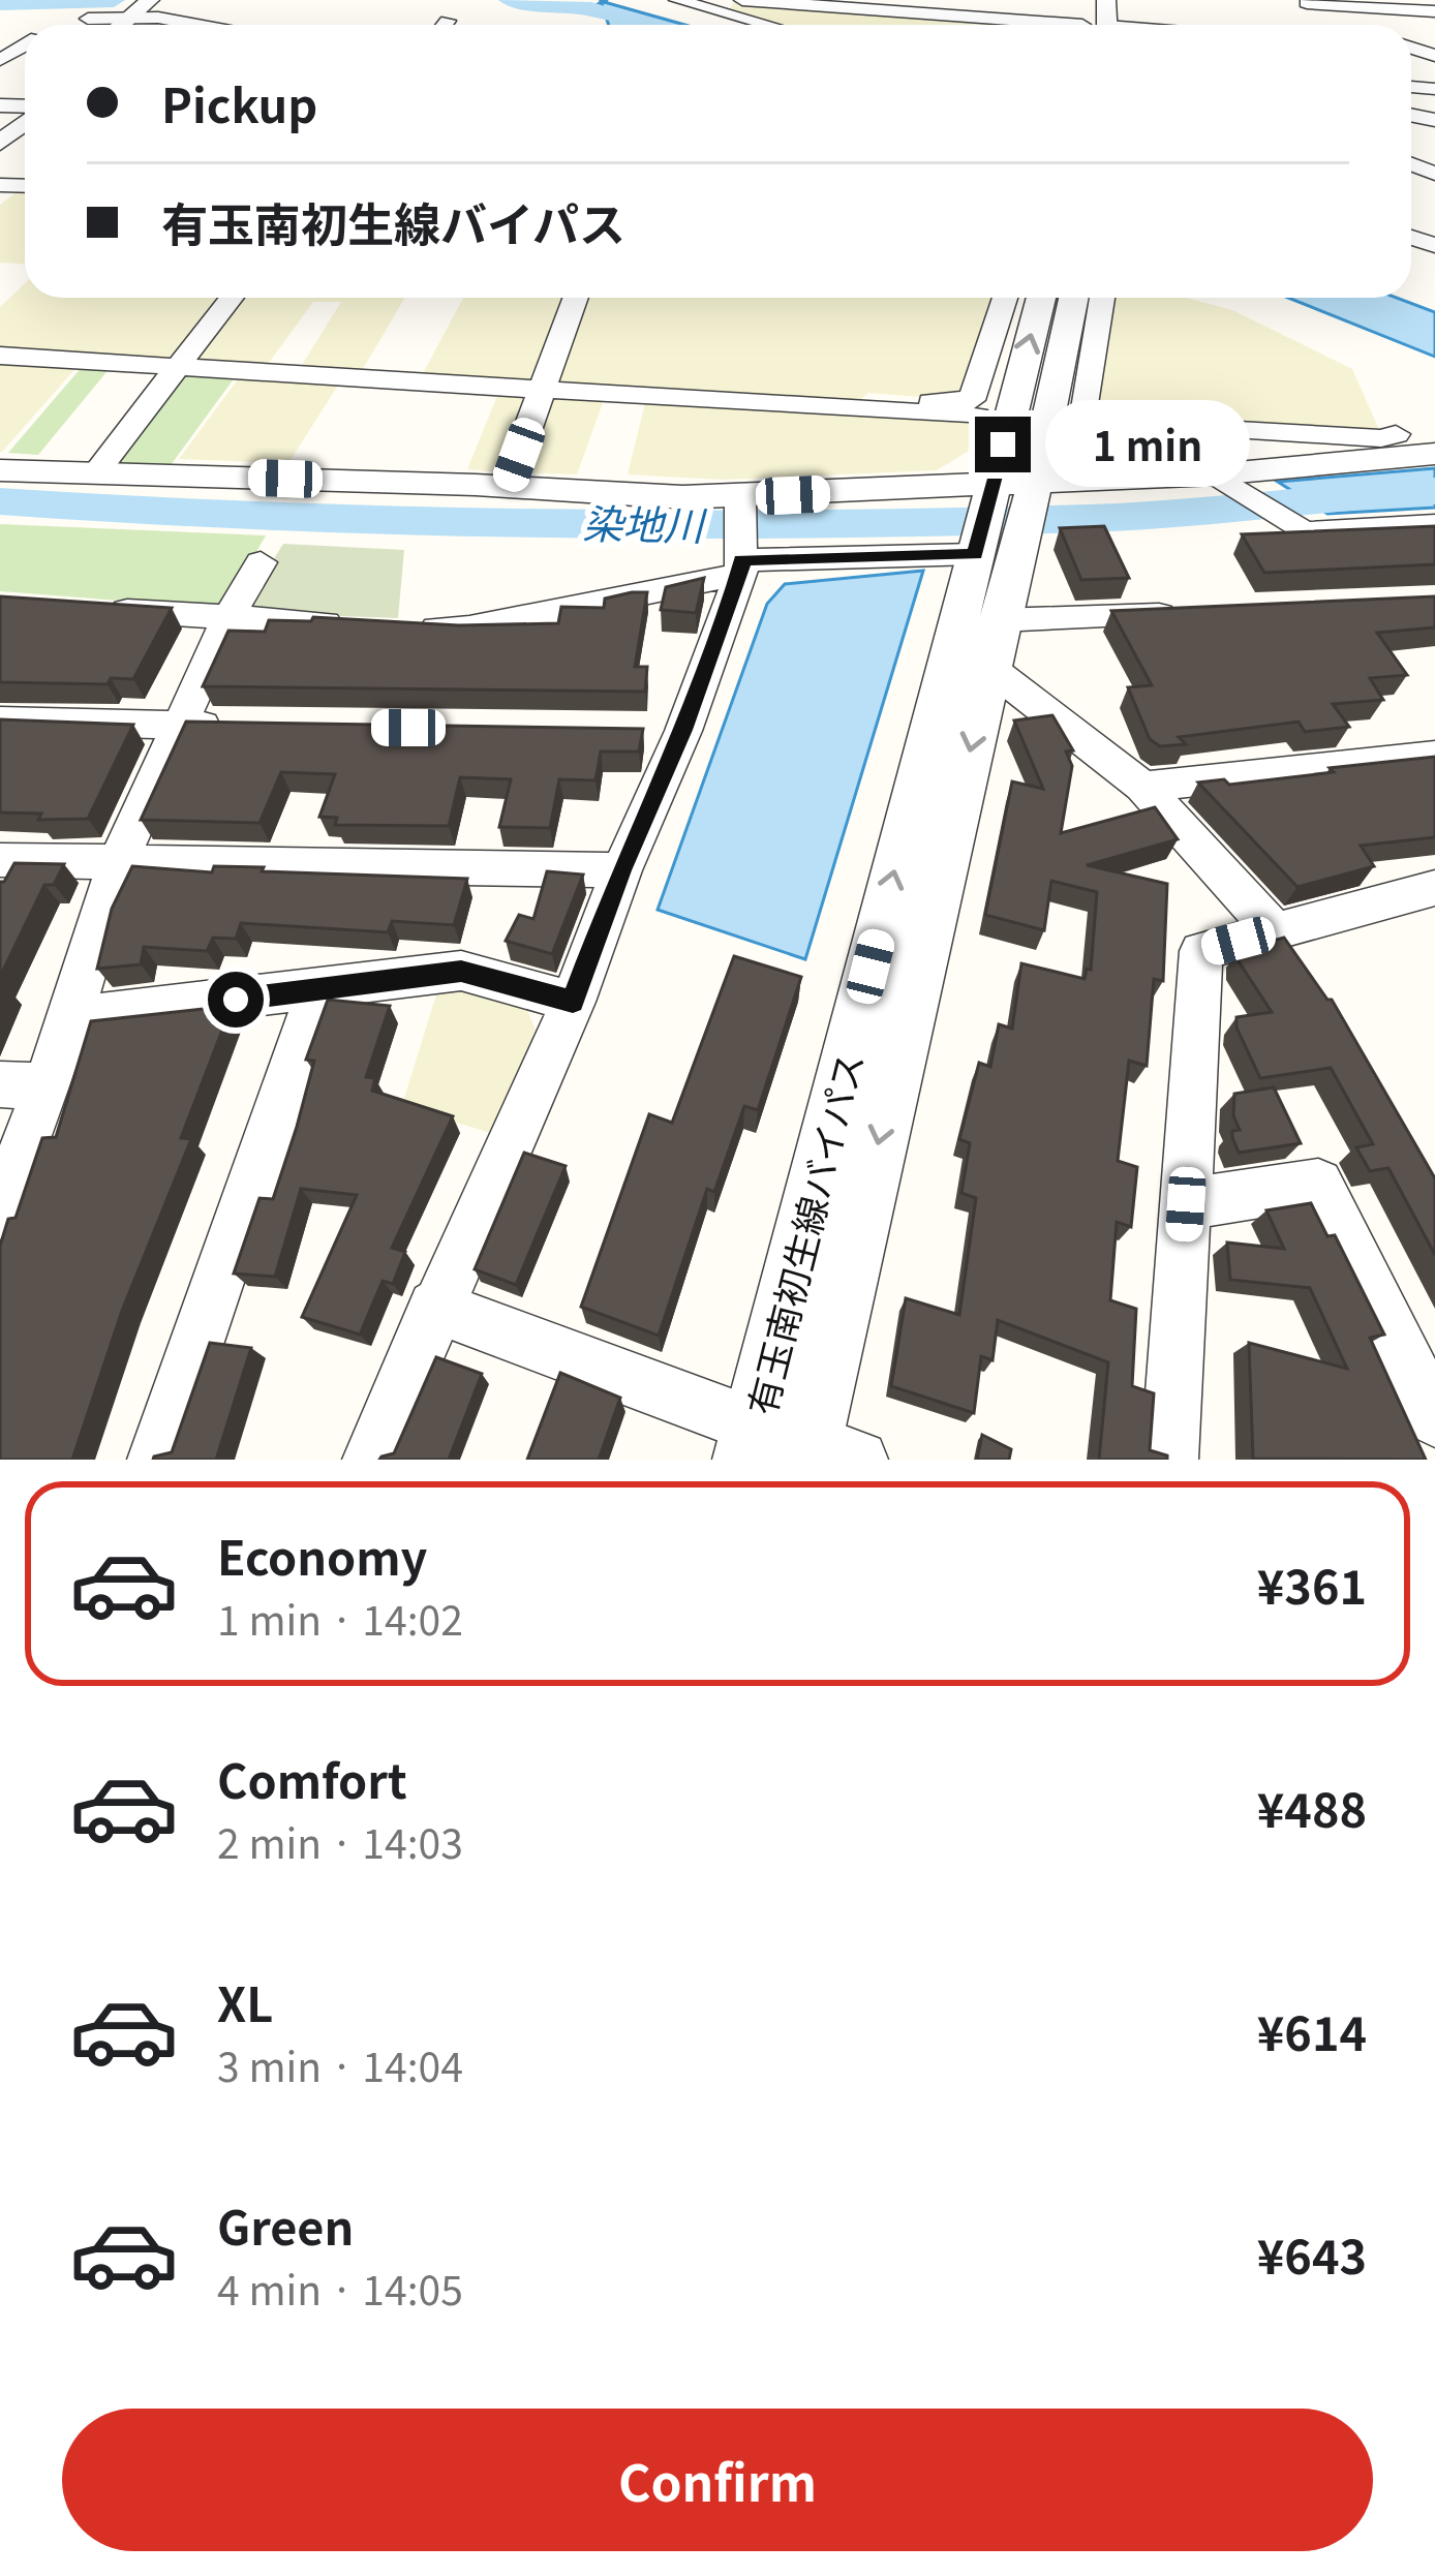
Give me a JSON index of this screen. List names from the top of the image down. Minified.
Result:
{"streets":{"street":["有玉南初生線バイパス"]},"water":["染地川"],"page":{"banner":["Pickup","有玉南初生線バイパス"],"bubble":"1 min","list":[{"name":"Economy","note":"1 min · 14:02","value":"¥361"},{"name":"Comfort","note":"2 min · 14:03","value":"¥488"},{"name":"XL","note":"3 min · 14:04","value":"¥614"},{"name":"Green","note":"4 min · 14:05","value":"¥643"}],"buttons":"Confirm"}}
